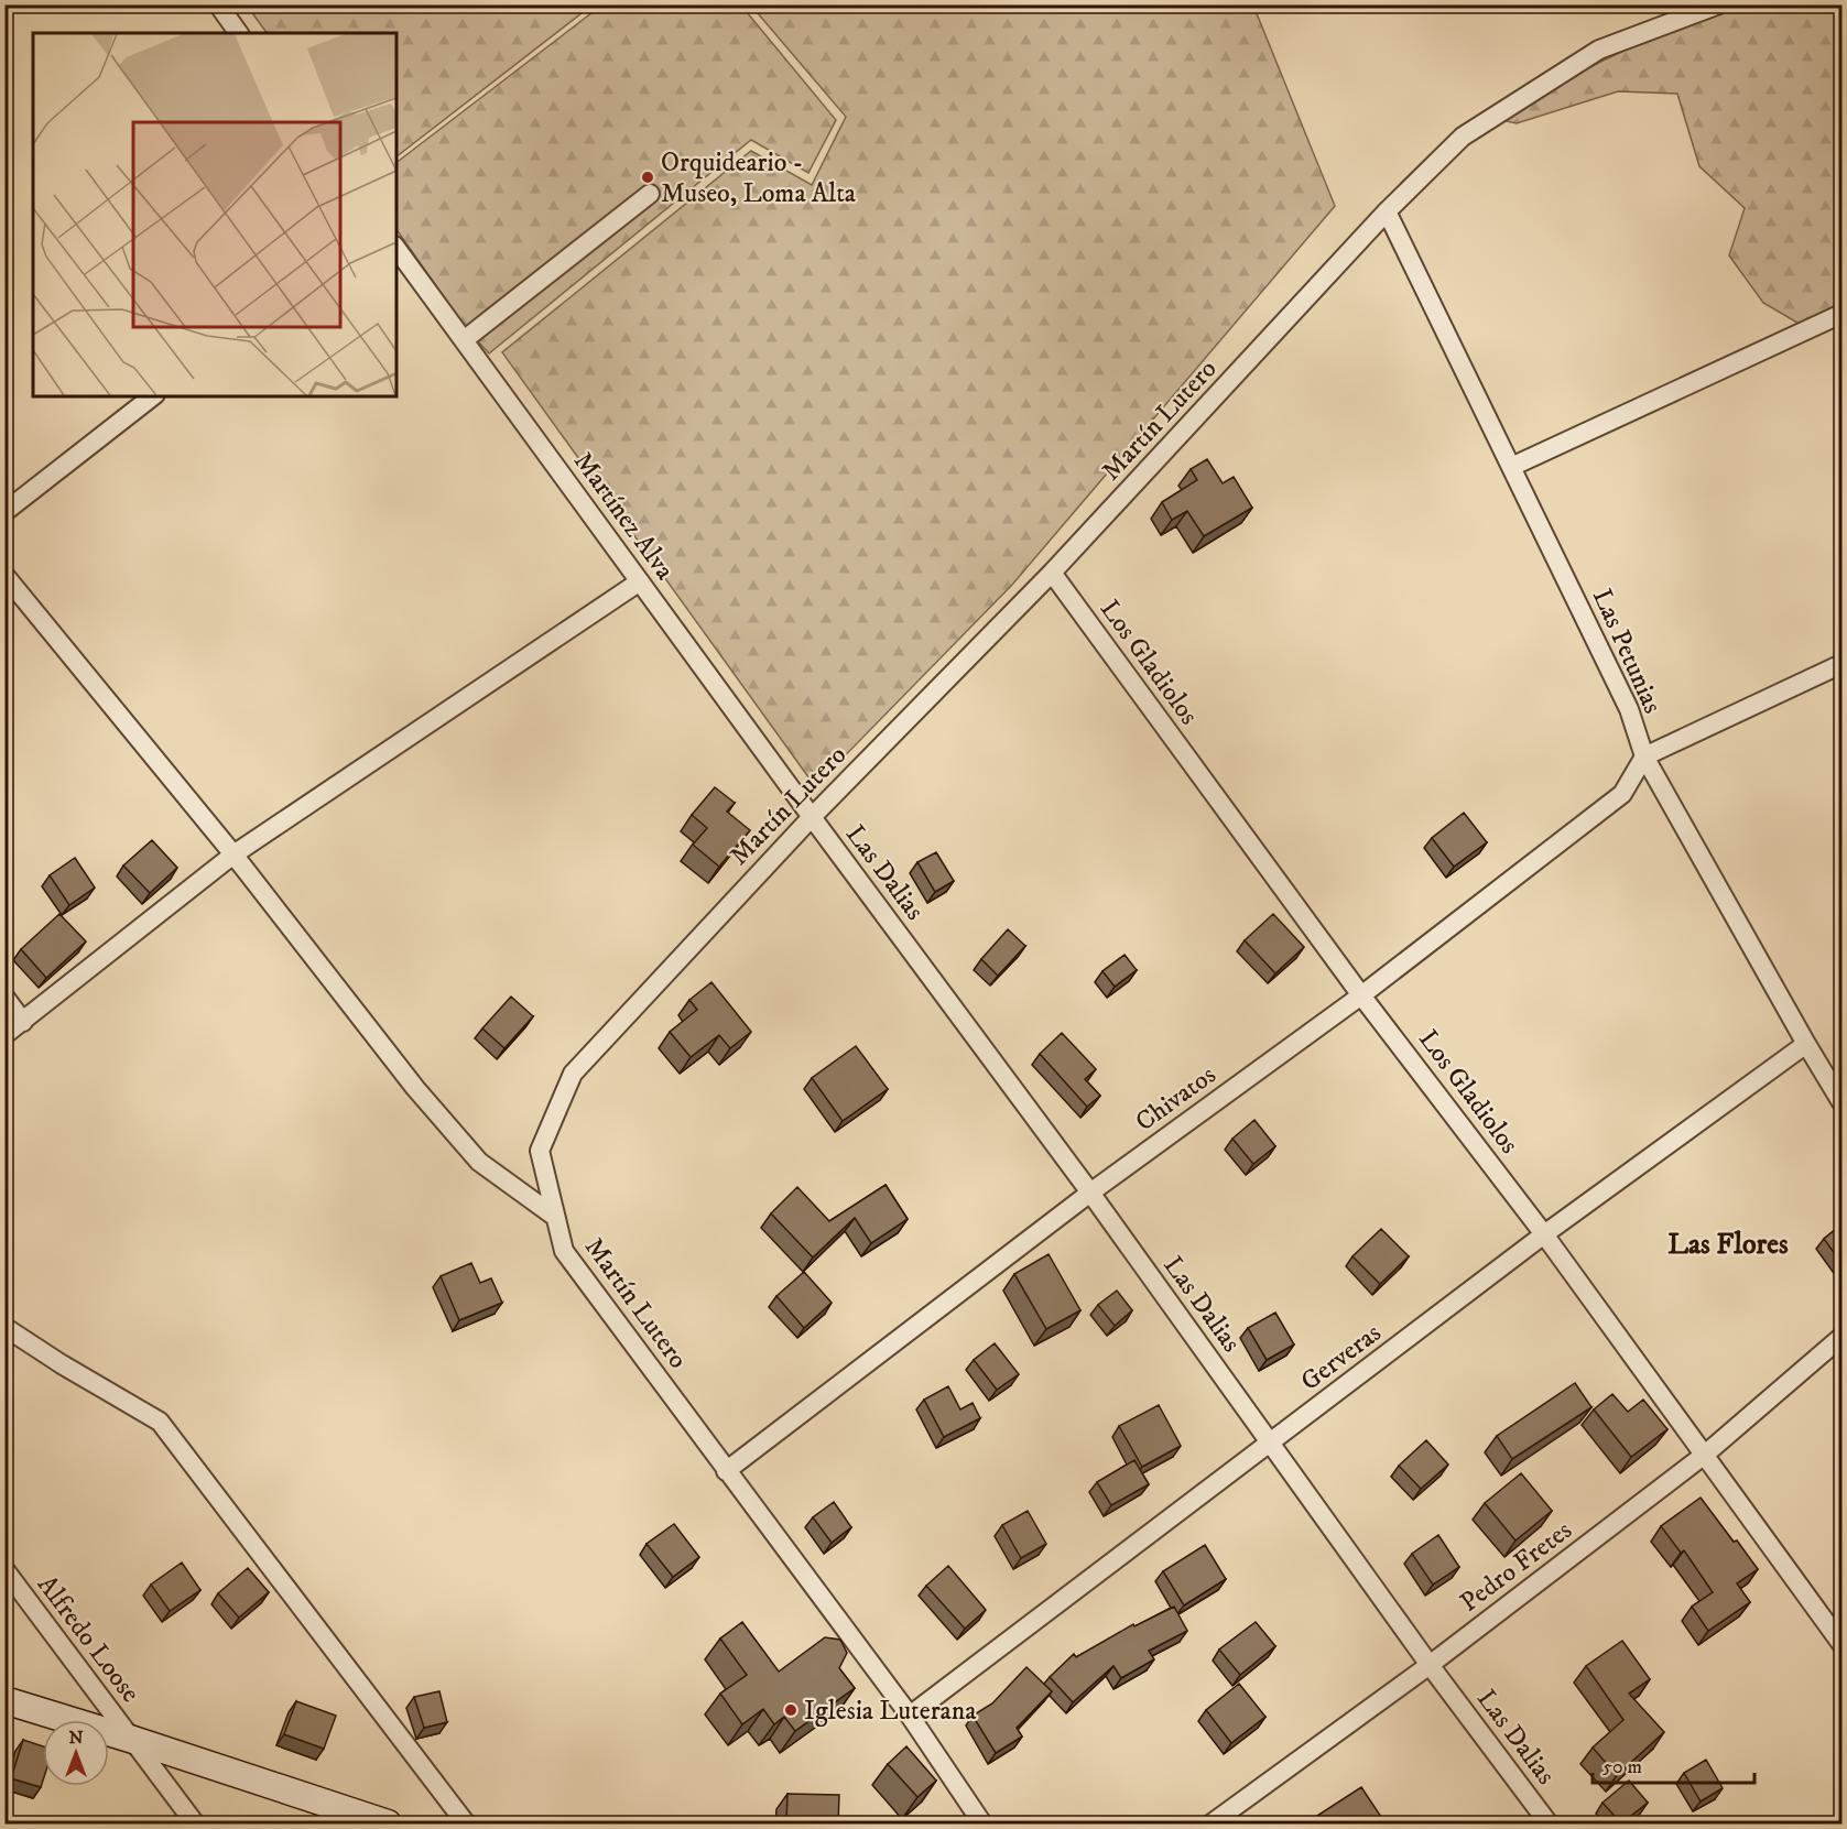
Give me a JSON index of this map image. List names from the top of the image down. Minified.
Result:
{"streets":{"street":["Martín Lutero","Martínez Alva","Las Petunias","Los Gladiolos","Las Dalias","Chivatos","Gerveras","Pedro Fretes","Alfredo Loose"]},"crossings":[["Martín Lutero","Martínez Alva"],["Martín Lutero","Las Petunias"],["Martín Lutero","Los Gladiolos"],["Martín Lutero","Las Dalias"],["Martín Lutero","Chivatos"],["Martín Lutero","Gerveras"],["Martínez Alva","Las Dalias"],["Las Petunias","Chivatos"],["Las Petunias","Gerveras"],["Los Gladiolos","Chivatos"],["Los Gladiolos","Gerveras"],["Los Gladiolos","Pedro Fretes"],["Las Dalias","Chivatos"],["Las Dalias","Gerveras"],["Las Dalias","Pedro Fretes"]],"districts":["Las Flores"],"places":["Orquideario - Museo, Loma Alta","Iglesia Luterana"],"scale_bar":"50 m","north":"top"}
